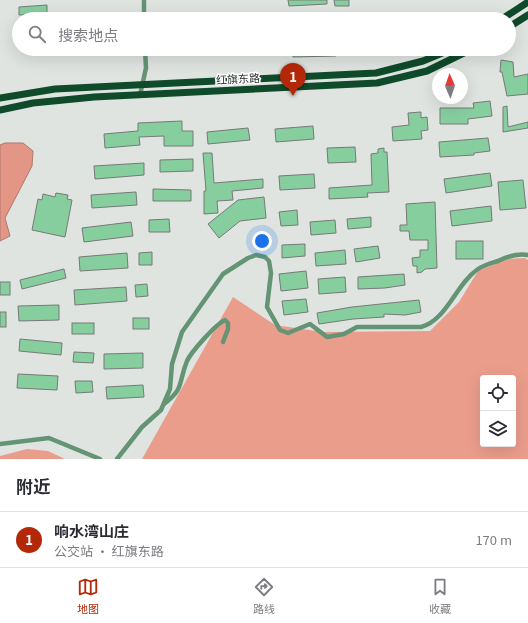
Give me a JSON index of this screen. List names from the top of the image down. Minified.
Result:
{"streets":{"main road":["红旗东路"]},"north":"top","page":{"search":"搜索地点","pins":"1","heading":"附近","list":[{"mark":"1","name":"响水湾山庄","note":"公交站 · 红旗东路","value":"170 m"}],"nav":["地图","路线","收藏"]}}
